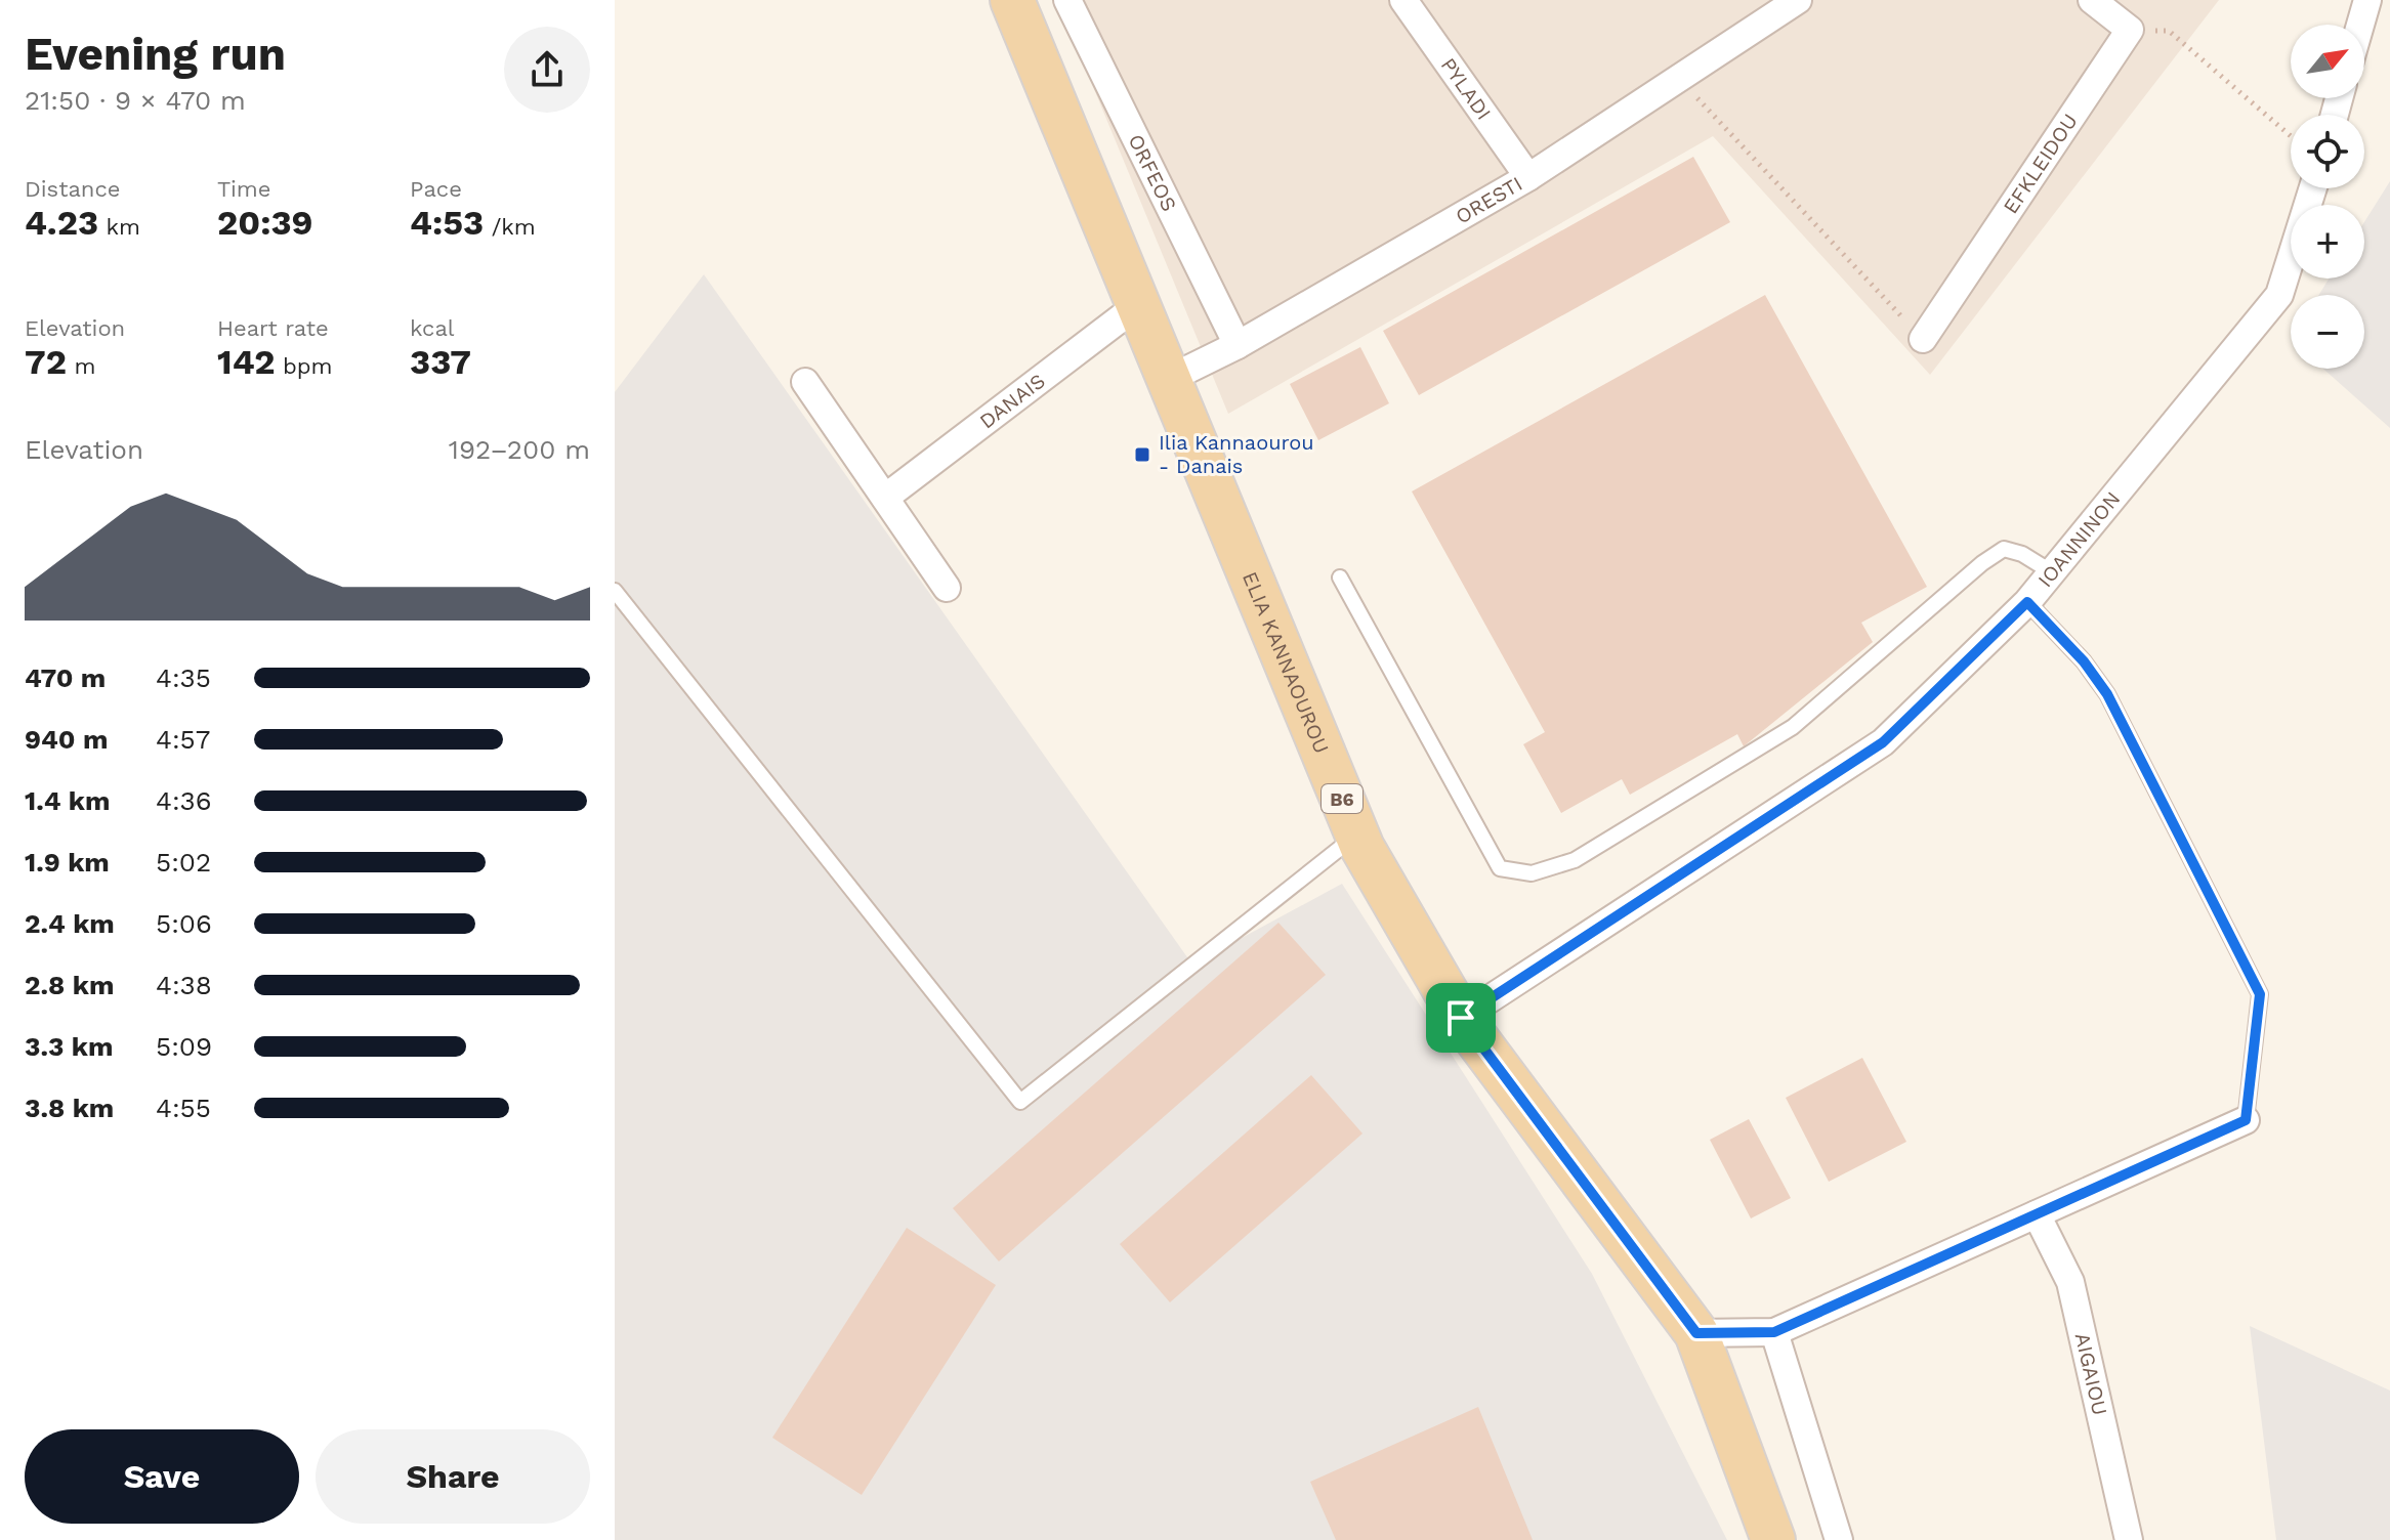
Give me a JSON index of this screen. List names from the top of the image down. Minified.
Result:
{"streets":{"main road":["ELIA KANNAOUROU","B6"],"street":["PYLADI","EFKLEIDOU","ORFEOS","ORESTI","DANAIS","IOANNINON","AIGAIOU"]},"crossings":[["PYLADI","ORESTI"],["ORFEOS","ORESTI"],["ORESTI","ELIA KANNAOUROU"],["DANAIS","ELIA KANNAOUROU"],["IOANNINON","ELIA KANNAOUROU"]],"places":{"transit":["Ilia Kannaourou - Danais"]},"north":"top right","page":{"heading":["Evening run","21:50 · 9 × 470 m"],"map_buttons":["+","−"],"stats":[["Distance","4.23 km"],["Time","20:39"],["Pace","4:53 /km"],["Elevation","72 m"],["Heart rate","142 bpm"],["kcal","337"]],"chart":["Elevation","192–200 m"],"list":[{"name":"470 m","note":"4:35"},{"name":"940 m","note":"4:57"},{"name":"1.4 km","note":"4:36"},{"name":"1.9 km","note":"5:02"},{"name":"2.4 km","note":"5:06"},{"name":"2.8 km","note":"4:38"},{"name":"3.3 km","note":"5:09"},{"name":"3.8 km","note":"4:55"}],"buttons":["Save","Share"]}}
